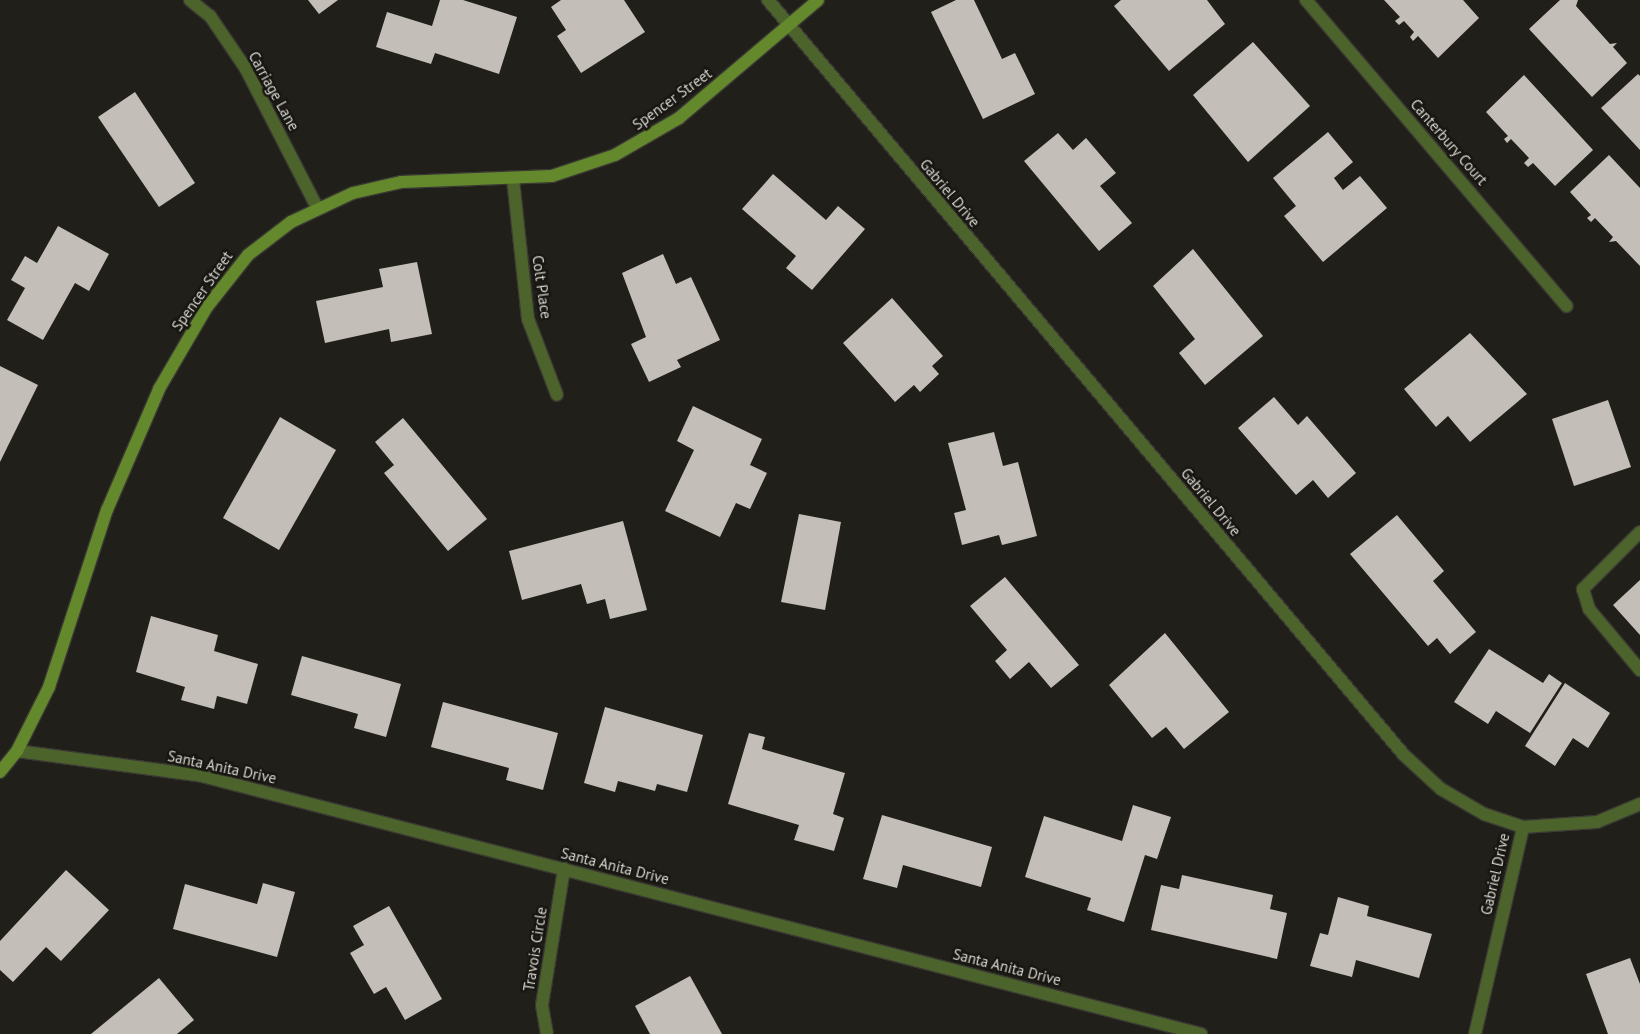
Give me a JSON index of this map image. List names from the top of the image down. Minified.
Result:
{"streets":{"street":["Carriage Lane","Spencer Street","Canterbury Court","Gabriel Drive","Colt Place","Santa Anita Drive","Travois Circle"]},"crossings":[["Carriage Lane","Spencer Street"],["Spencer Street","Gabriel Drive"],["Spencer Street","Colt Place"],["Spencer Street","Santa Anita Drive"],["Santa Anita Drive","Travois Circle"]]}
